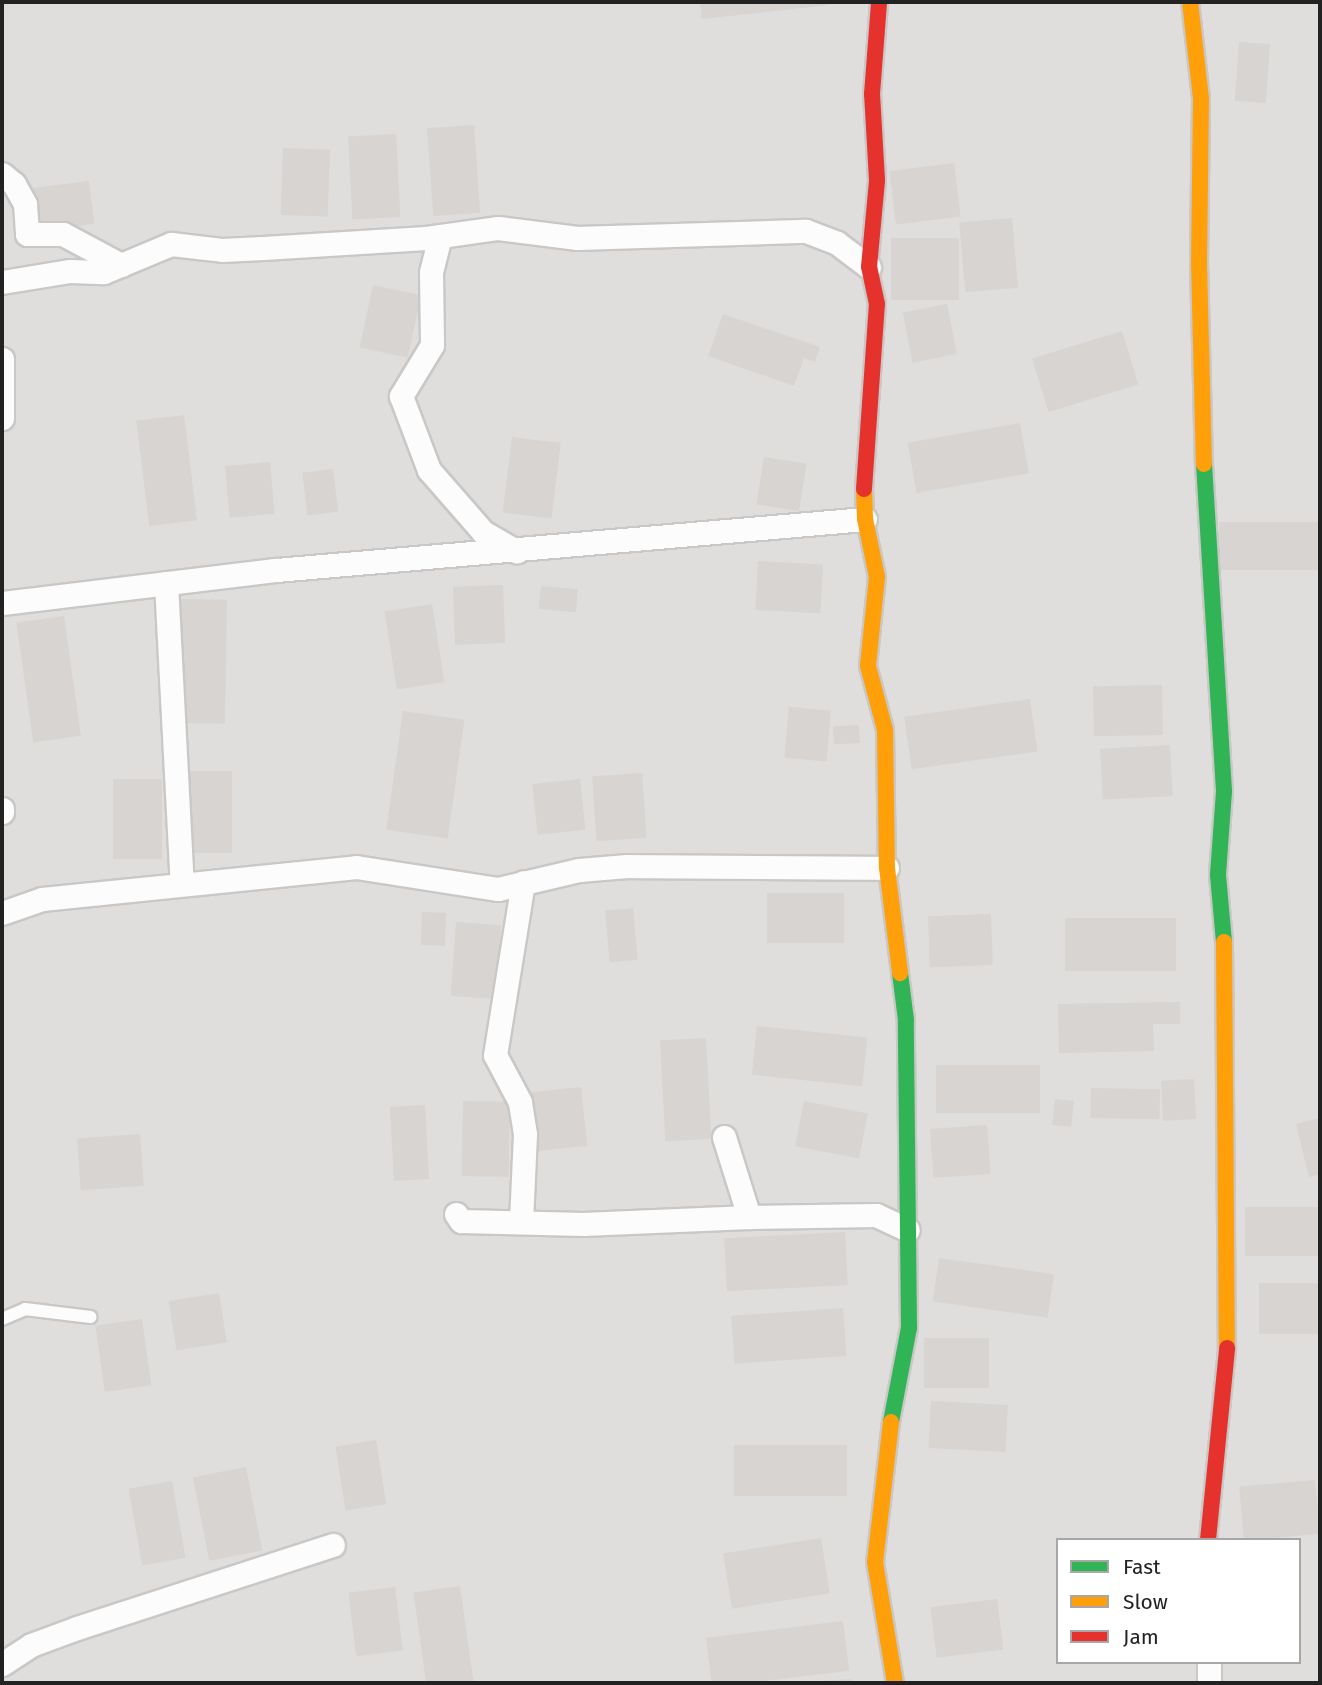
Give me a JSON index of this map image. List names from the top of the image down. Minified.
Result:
{"legend":["Fast","Slow","Jam"]}
